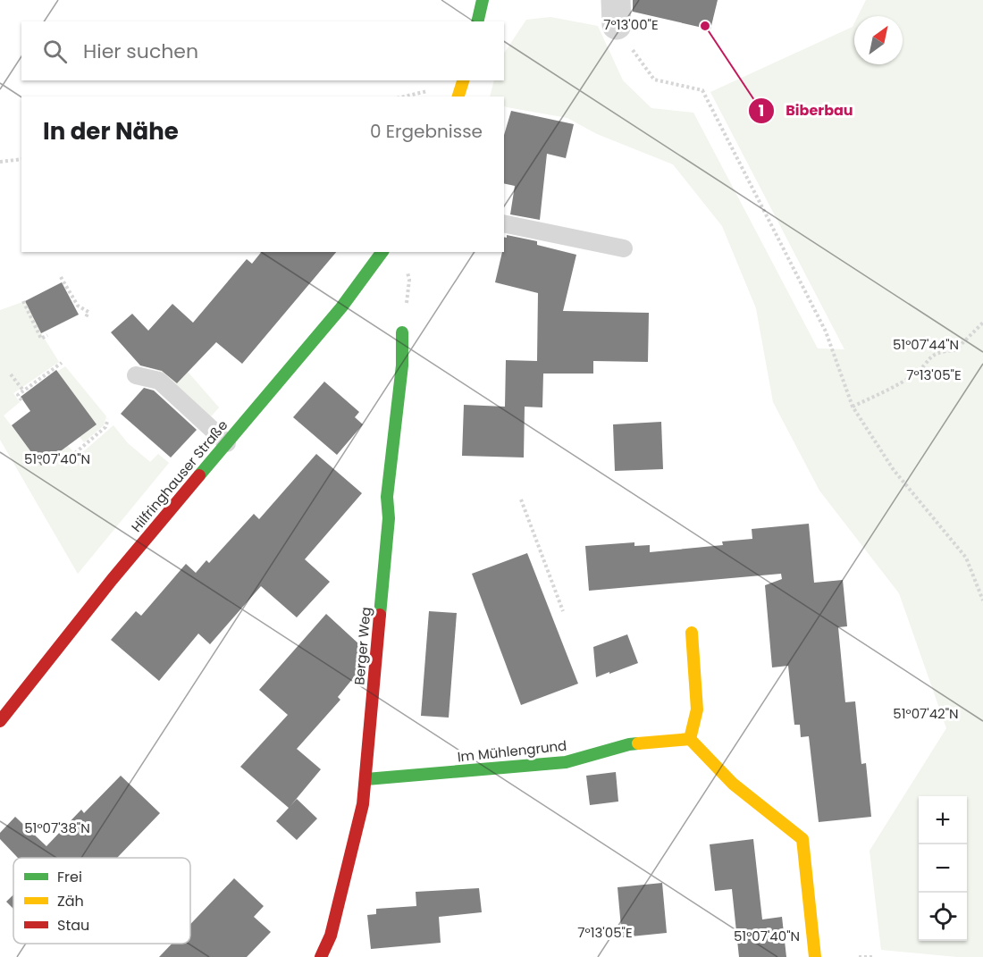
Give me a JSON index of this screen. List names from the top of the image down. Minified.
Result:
{"streets":{"street":["Hilfringhauser Straße","Berger Weg","Im Mühlengrund"]},"crossings":[["Berger Weg","Im Mühlengrund"]],"places":["Biberbau"],"legend":["Frei","Zäh","Stau"],"north":"top right","page":{"search":"Hier suchen","heading":["In der Nähe","0 Ergebnisse"],"map_buttons":["+","−"]},"coordinates":["7°13'00\"E","51°07'44\"N","7°13'05\"E","51°07'40\"N","51°07'42\"N","51°07'38\"N"]}
